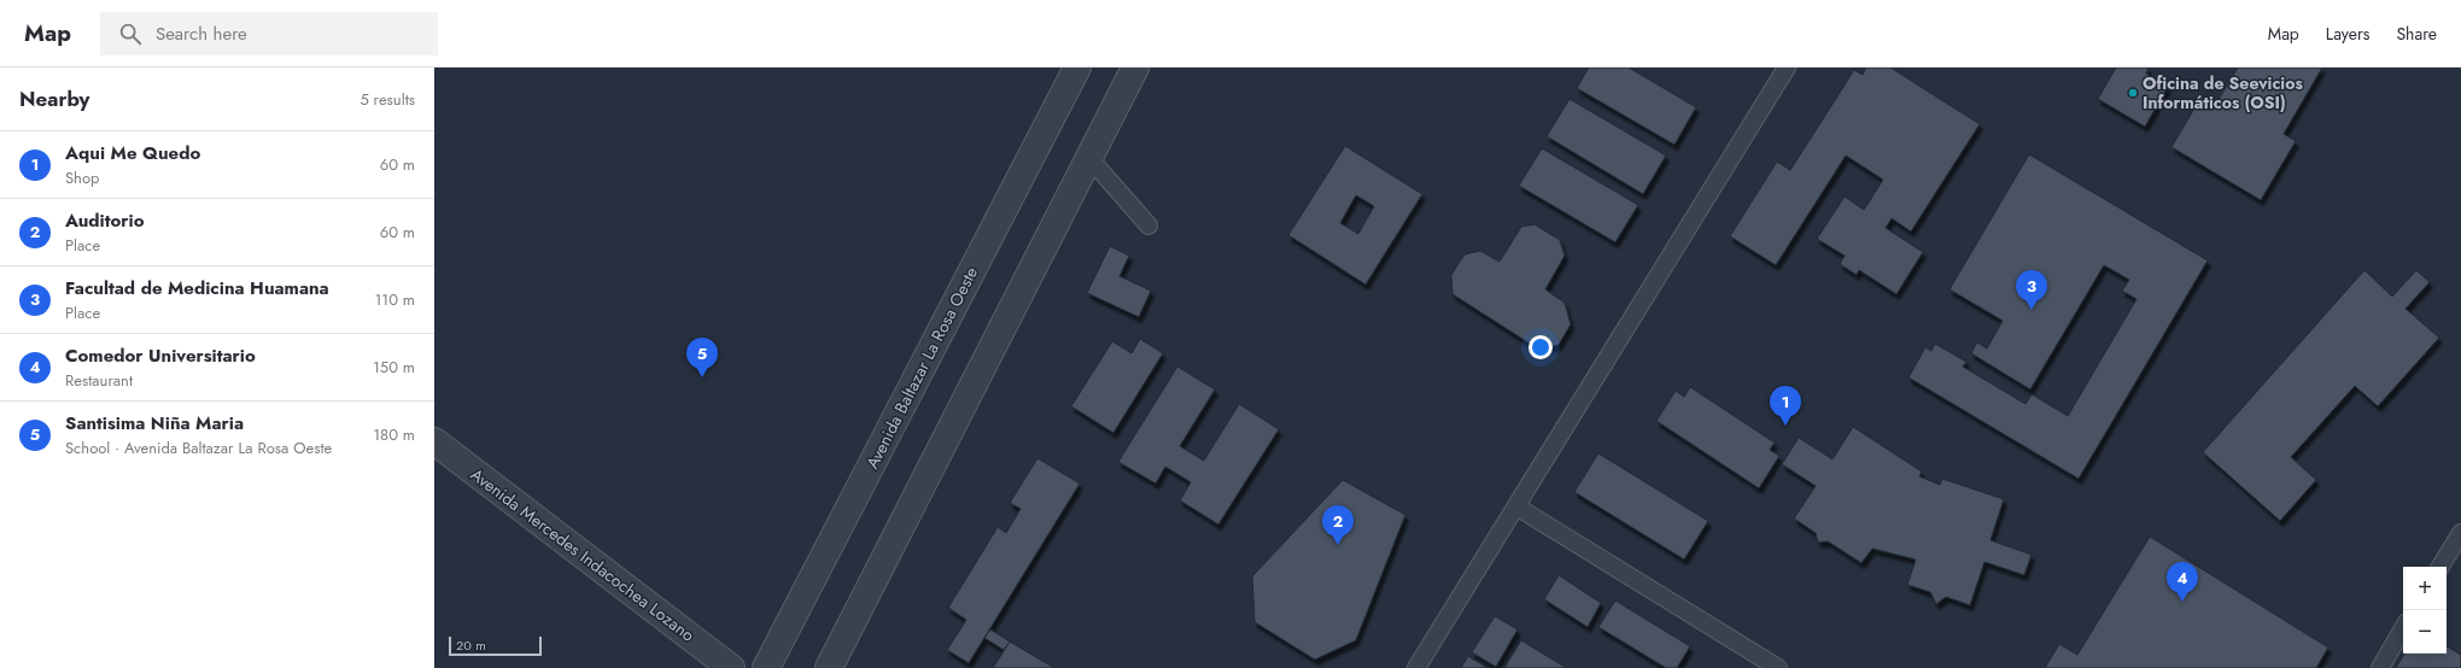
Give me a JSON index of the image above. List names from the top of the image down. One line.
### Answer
{"streets":{"street":["Avenida Baltazar La Rosa Oeste","Avenida Mercedes Indacochea Lozano"]},"places":["Oficina de Seevicios Informáticos (OSI)"],"scale_bar":"20 m","page":{"header":"Map","search":"Search here","nav":["Map","Layers","Share"],"heading":["Nearby","5 results"],"list":[{"mark":"1","name":"Aqui Me Quedo","note":"Shop","value":"60 m"},{"mark":"2","name":"Auditorio","note":"Place","value":"60 m"},{"mark":"3","name":"Facultad de Medicina Huamana","note":"Place","value":"110 m"},{"mark":"4","name":"Comedor Universitario","note":"Restaurant","value":"150 m"},{"mark":"5","name":"Santisima Niña Maria","note":"School · Avenida Baltazar La Rosa Oeste","value":"180 m"}],"pins":["3","5","1","2","4"],"map_buttons":["+","−"],"scale":"20 m"}}
